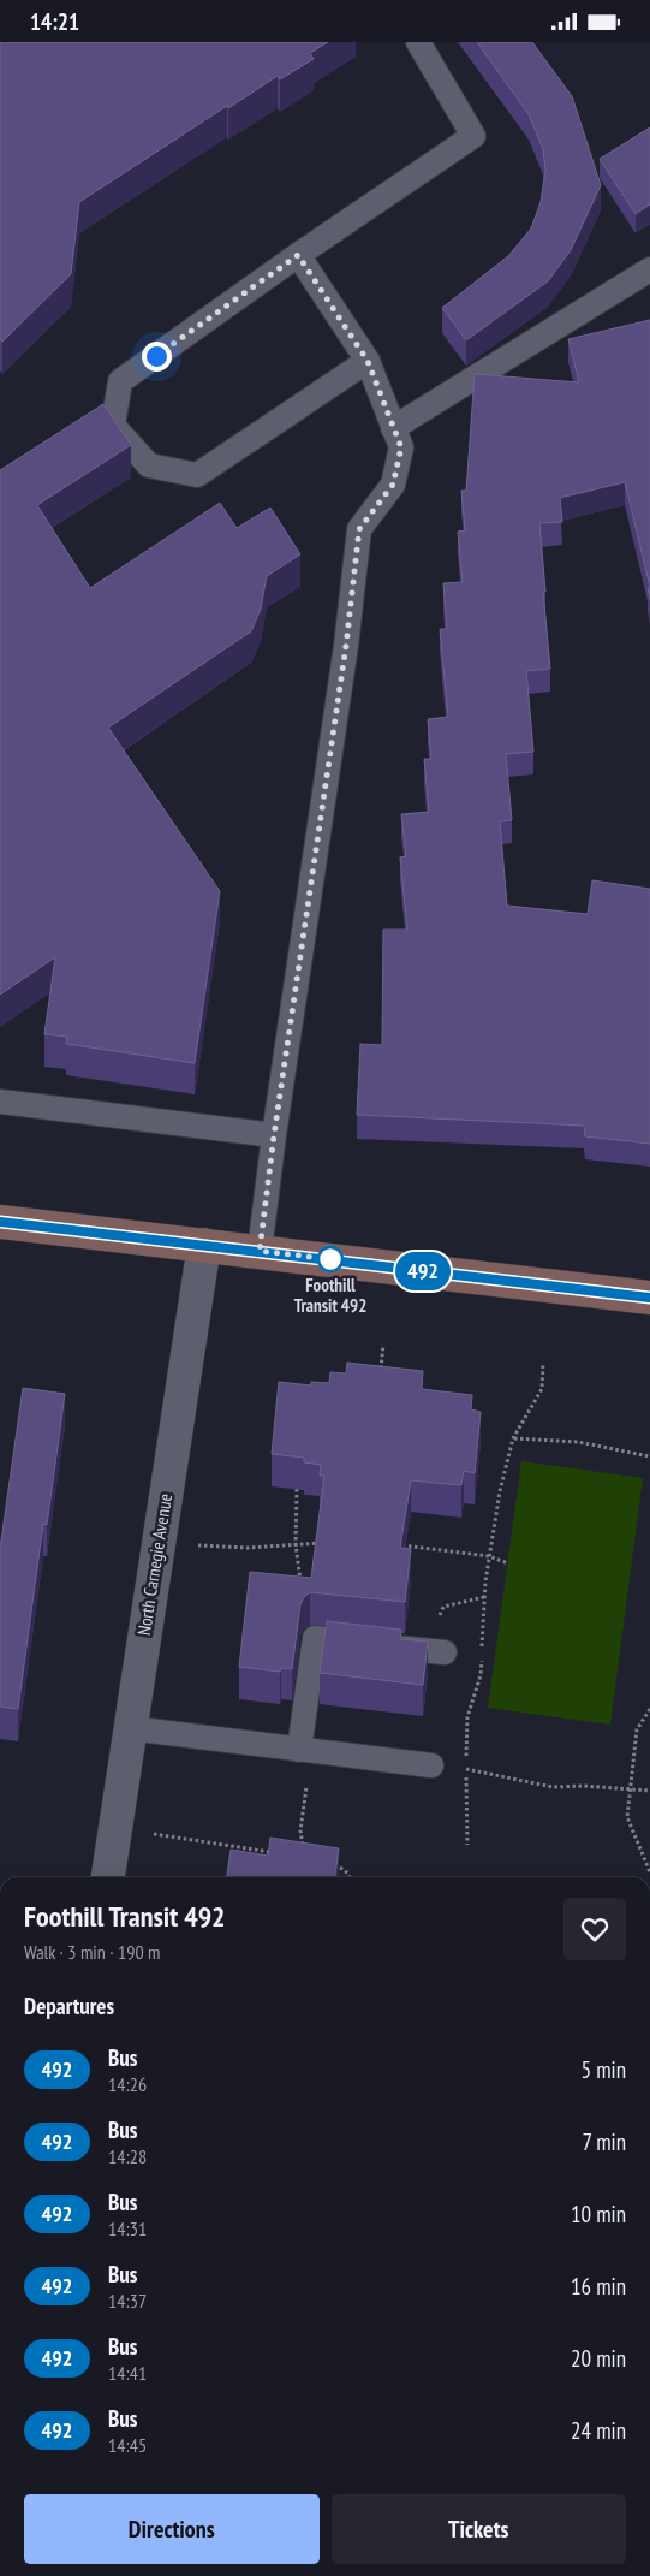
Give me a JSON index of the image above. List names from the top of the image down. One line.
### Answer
{"streets":{"street":["North Carnegie Avenue"]},"places":["Foothill Transit 492"],"lines":["bus line 492"],"page":{"status":"14:21","on_map":"492","heading":[["Foothill Transit 492","Walk · 3 min · 190 m"],"Departures"],"list":[{"mark":"492","name":"Bus","note":"14:26","value":"5 min"},{"mark":"492","name":"Bus","note":"14:28","value":"7 min"},{"mark":"492","name":"Bus","note":"14:31","value":"10 min"},{"mark":"492","name":"Bus","note":"14:37","value":"16 min"},{"mark":"492","name":"Bus","note":"14:41","value":"20 min"},{"mark":"492","name":"Bus","note":"14:45","value":"24 min"}],"buttons":["Directions","Tickets"]}}
